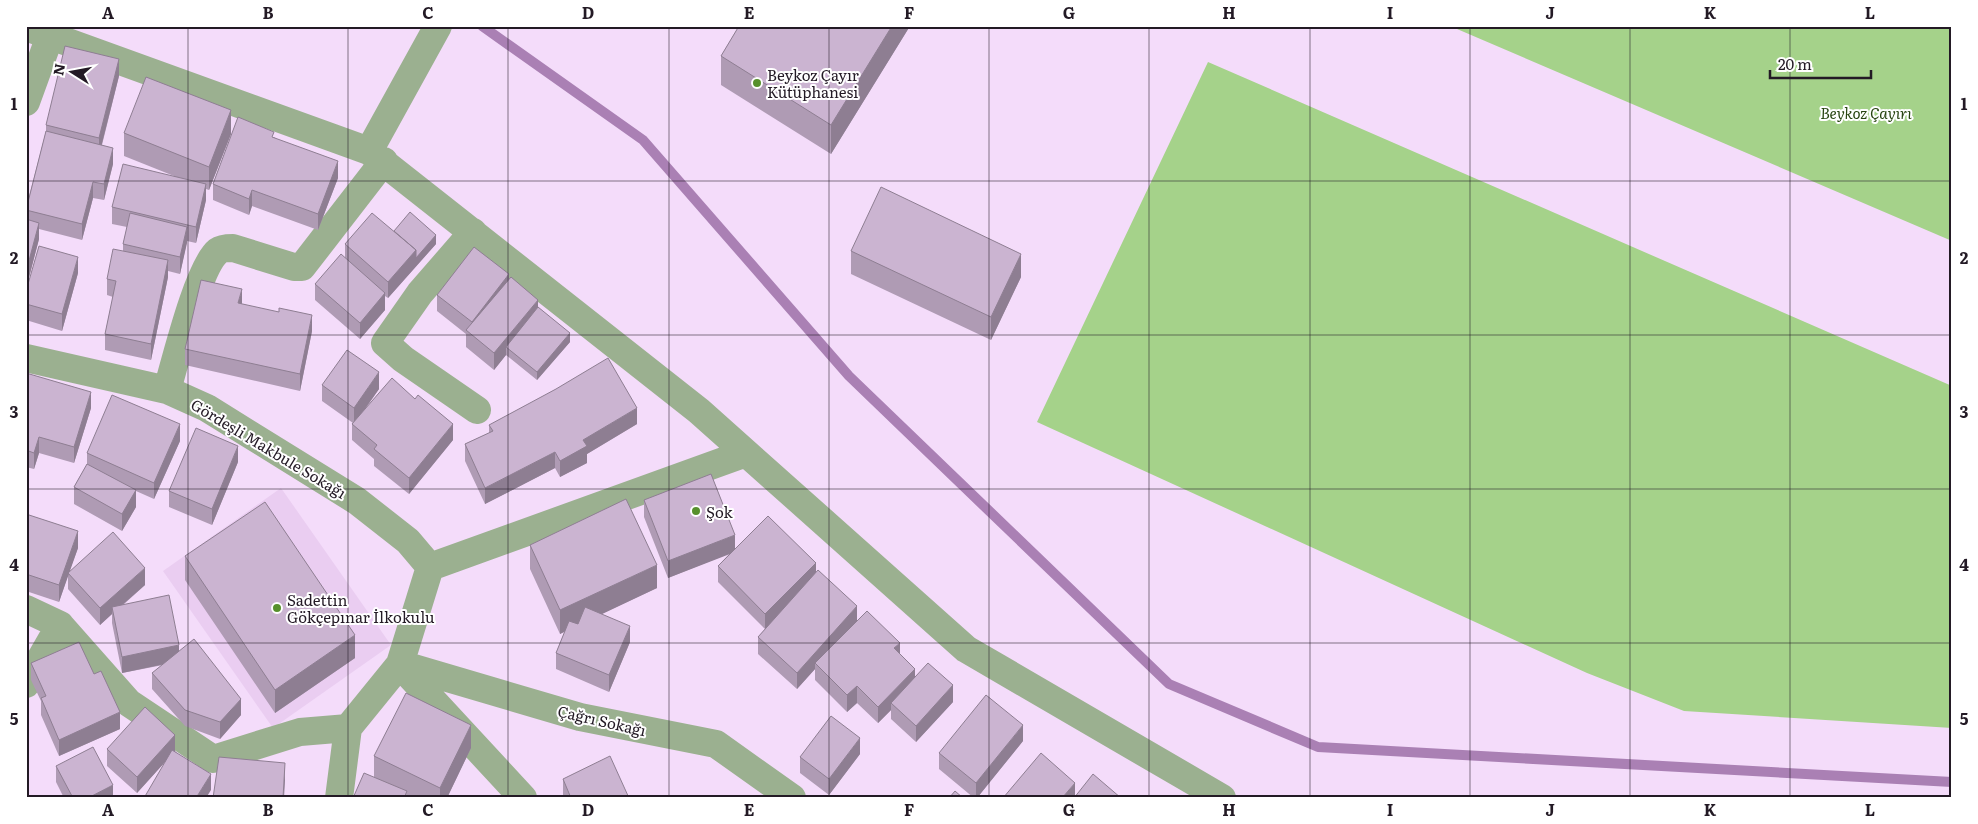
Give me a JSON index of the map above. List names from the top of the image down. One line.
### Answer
{"streets":{"street":["Gördeşli Makbule Sokağı","Çağrı Sokağı"]},"parks":["Beykoz Çayırı"],"places":["Beykoz Çayır Kütüphanesi","Şok","Sadettin Gökçepınar İlkokulu"],"scale_bar":"20 m","north":"left","grid":{"columns":["A","B","C","D","E","F","G","H","I","J","K","L"],"rows":["1","2","3","4","5"]}}
